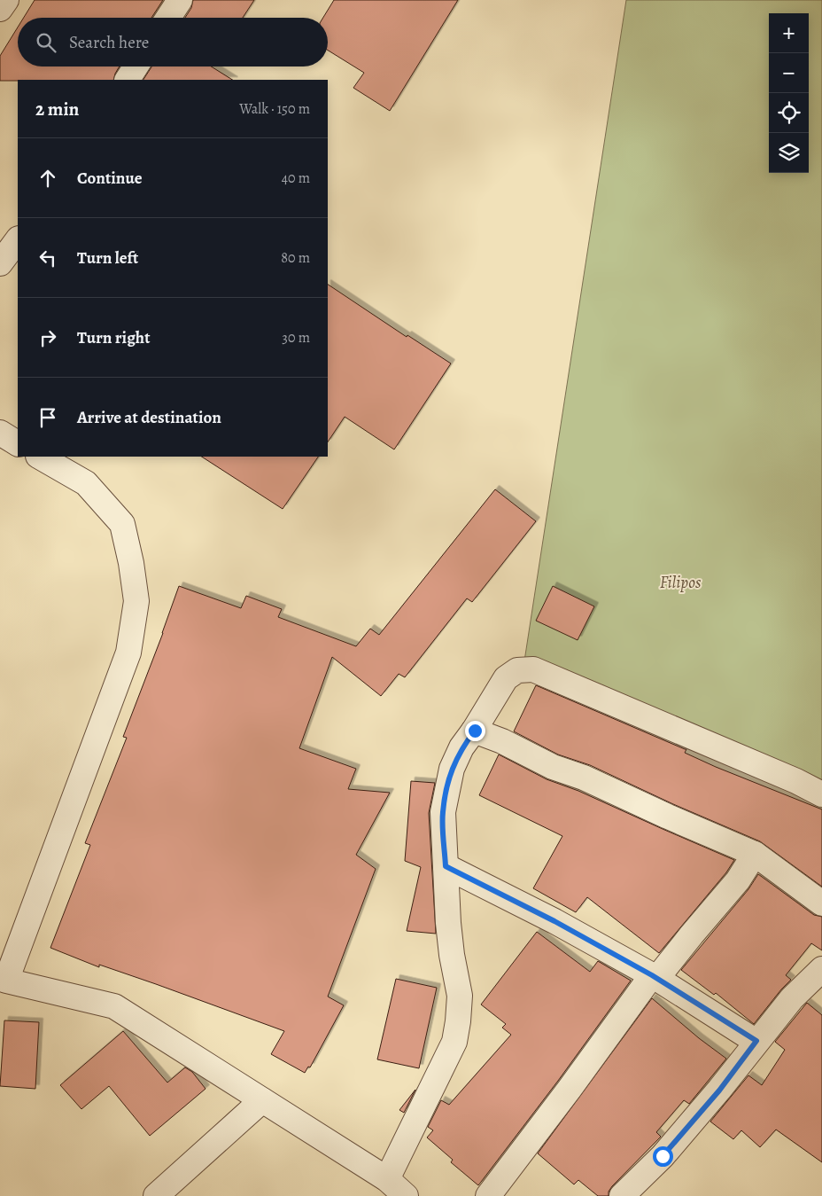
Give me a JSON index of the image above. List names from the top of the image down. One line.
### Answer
{"parks":["Filipos"],"page":{"map_buttons":["+","−"],"search":"Search here","heading":["2 min","Walk · 150 m"],"list":[["Continue","40 m"],["Turn left","80 m"],["Turn right","30 m"],"Arrive at destination"]}}
